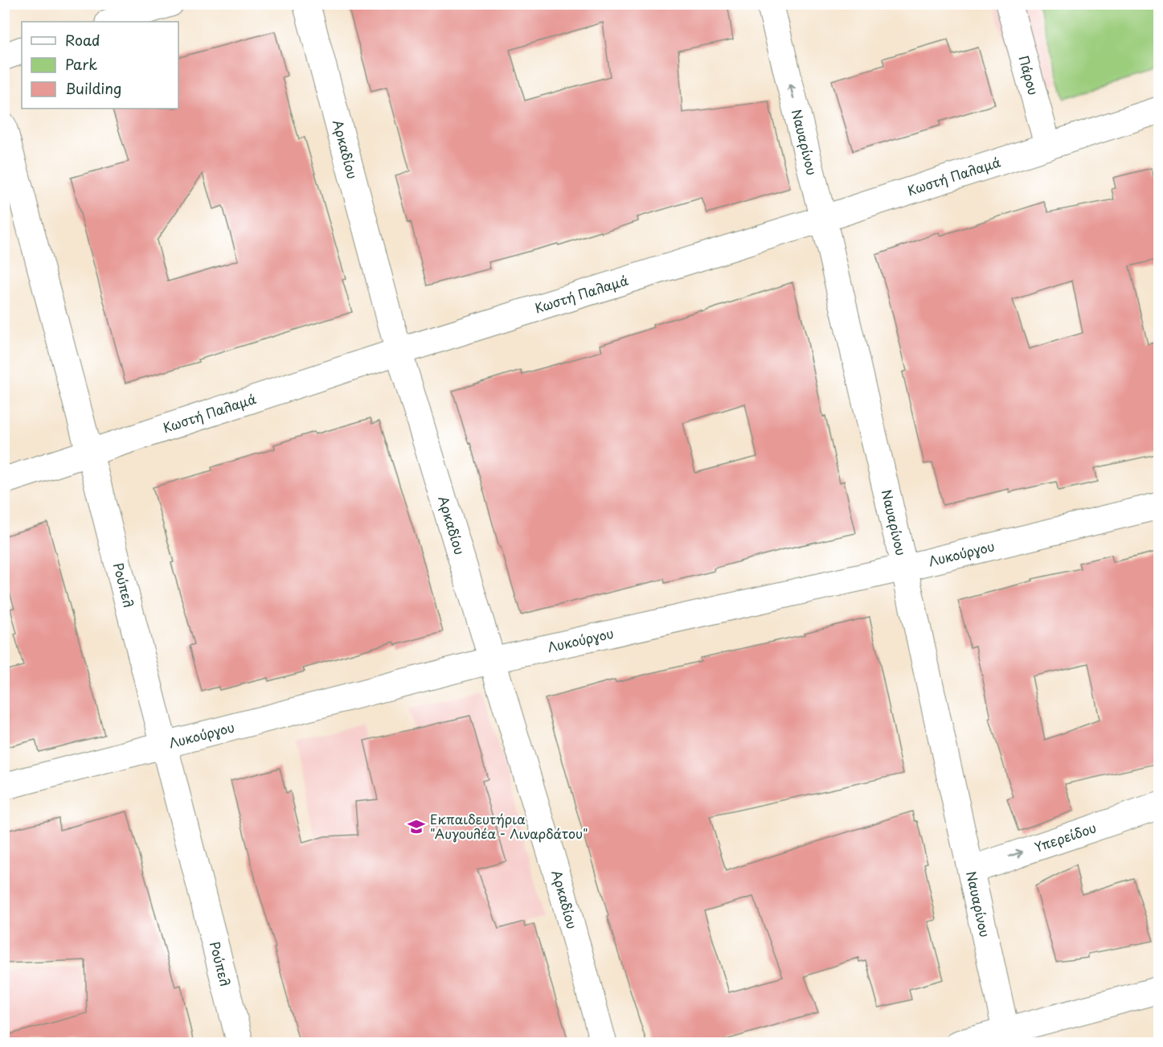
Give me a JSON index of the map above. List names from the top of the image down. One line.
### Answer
{"streets":{"street":["Πάρου","Ναυαρίνου","Αρκαδίου","Κωστή Παλαμά","Λυκούργου","Ρούπελ","Υπερείδου"]},"crossings":[["Πάρου","Κωστή Παλαμά"],["Ναυαρίνου","Κωστή Παλαμά"],["Ναυαρίνου","Λυκούργου"],["Ναυαρίνου","Υπερείδου"],["Αρκαδίου","Κωστή Παλαμά"],["Αρκαδίου","Λυκούργου"],["Κωστή Παλαμά","Ρούπελ"],["Λυκούργου","Ρούπελ"]],"places":{"school or university":["Εκπαιδευτήρια \"Αυγουλέα - Λιναρδάτου\""]},"legend":["Road","Park","Building"]}
